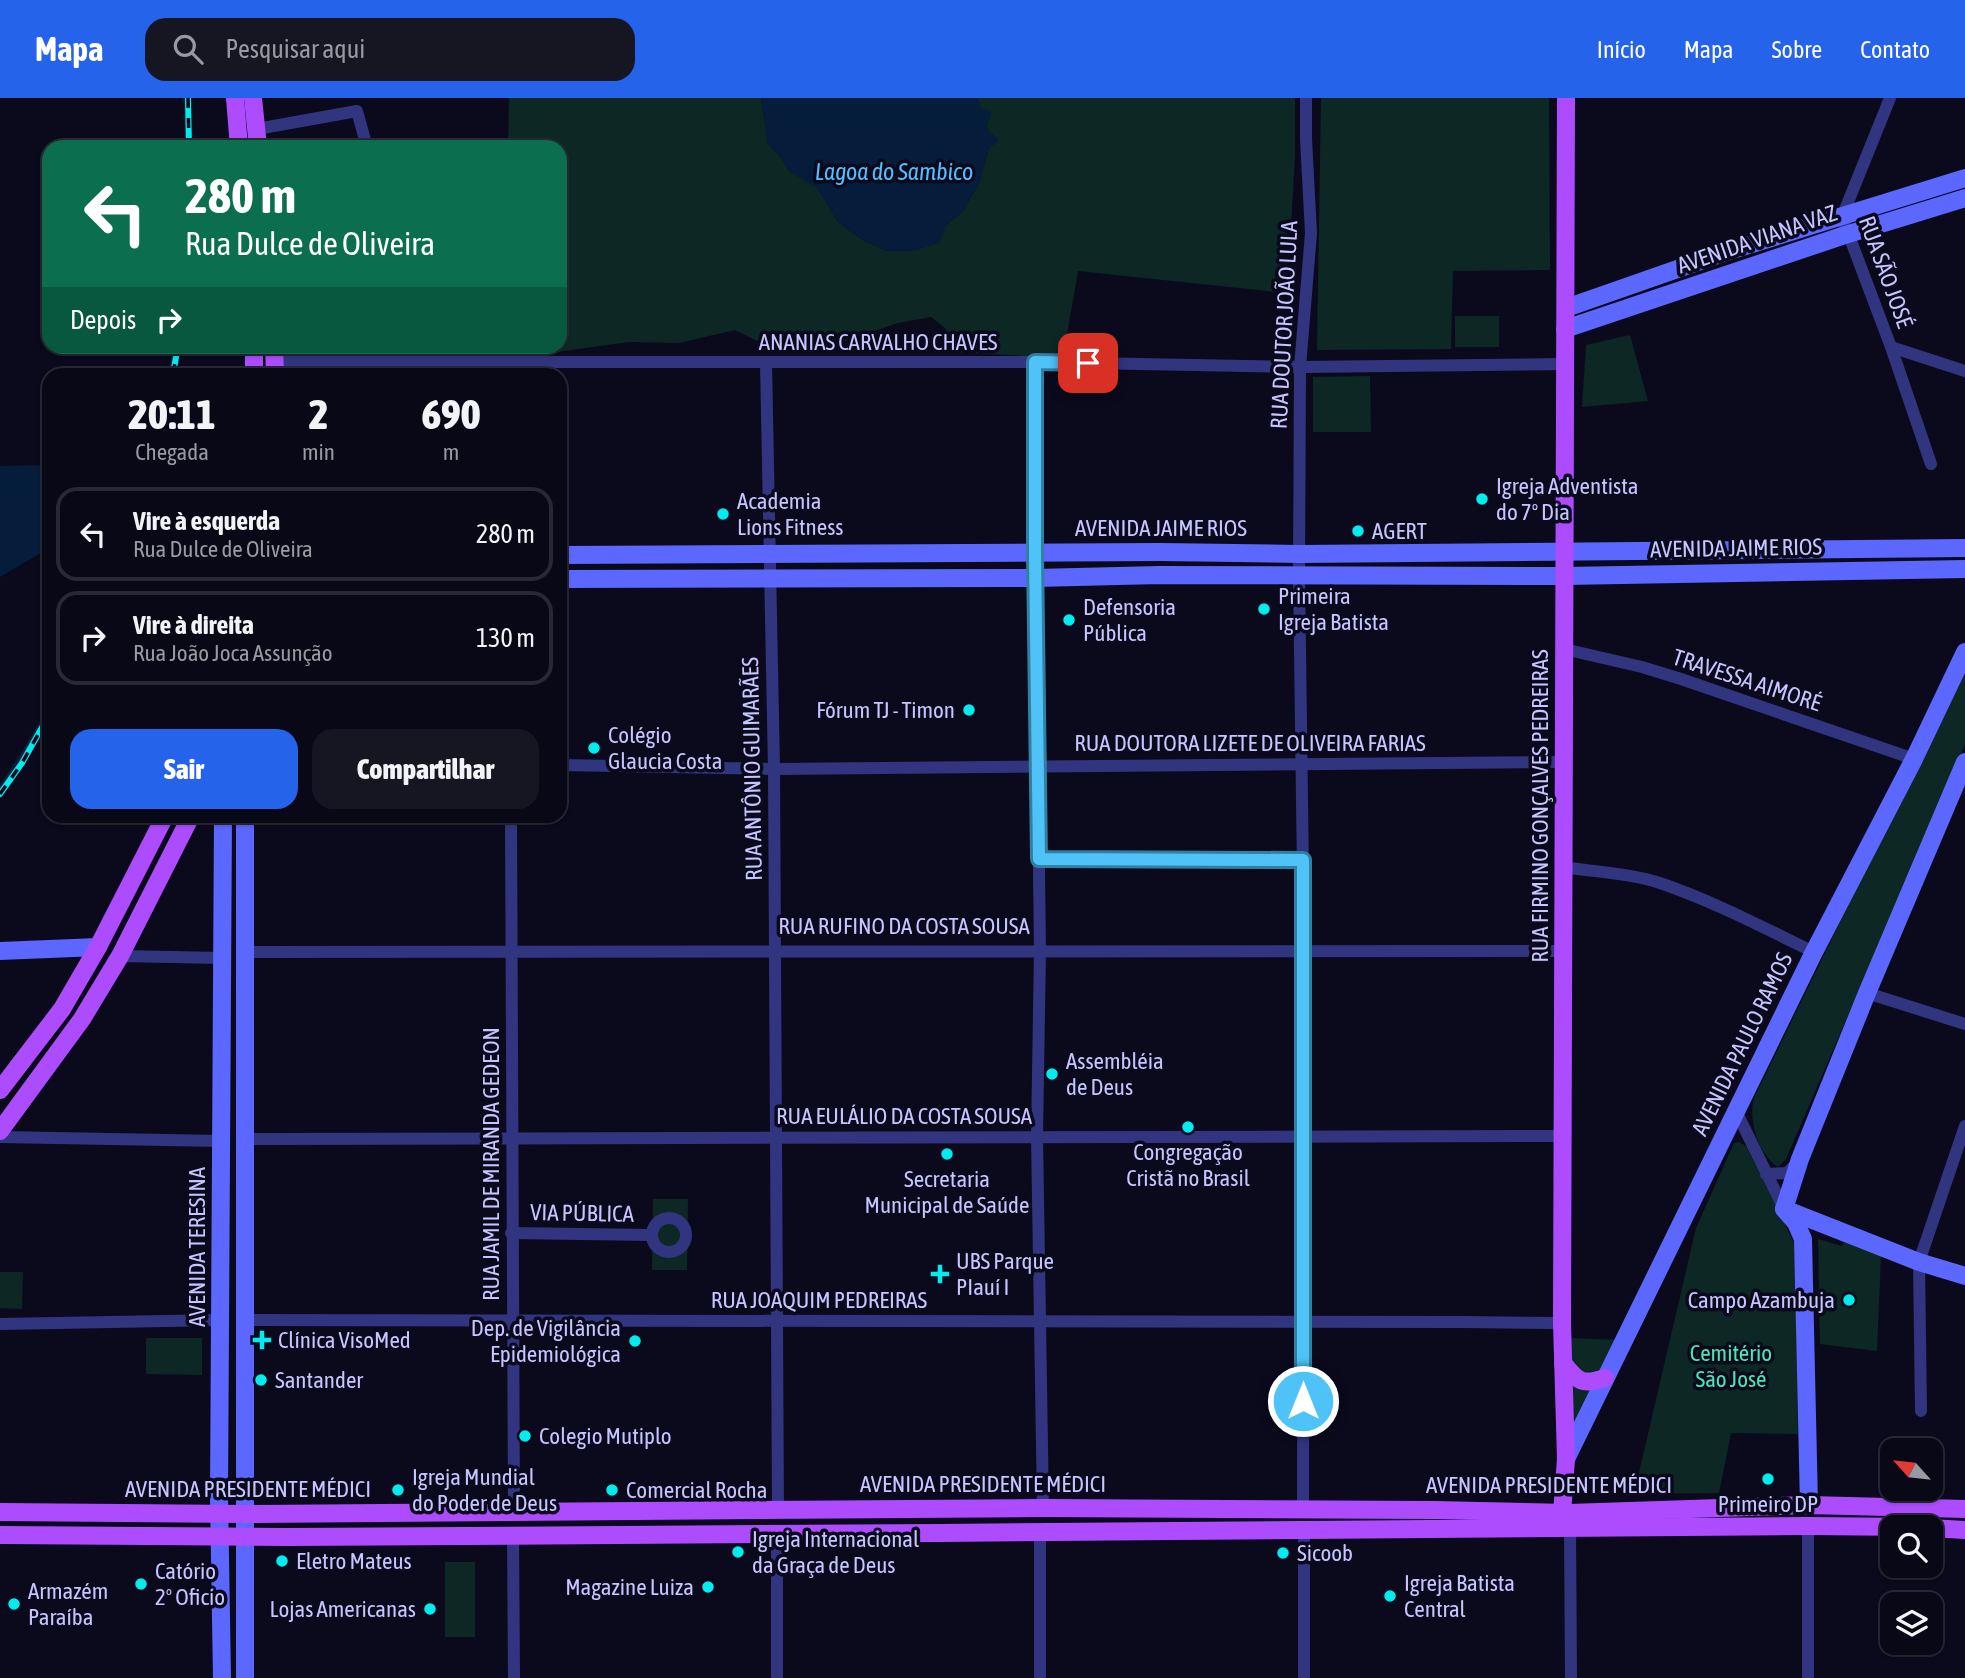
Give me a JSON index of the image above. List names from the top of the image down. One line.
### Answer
{"streets":{"main road":["RUA FIRMINO GONÇALVES PEDREIRAS","AVENIDA PRESIDENTE MÉDICI"],"street":["AVENIDA VIANA VAZ","RUA SÃO JOSÉ","RUA DOUTOR JOÃO LULA","ANANIAS CARVALHO CHAVES","AVENIDA JAIME RIOS","TRAVESSA AIMORÉ","RUA DOUTORA LIZETE DE OLIVEIRA FARIAS","RUA ANTÔNIO GUIMARÃES","RUA RUFINO DA COSTA SOUSA","AVENIDA PAULO RAMOS","RUA EULÁLIO DA COSTA SOUSA","RUA JAMIL DE MIRANDA GEDEON","VIA PÚBLICA","AVENIDA TERESINA","RUA JOAQUIM PEDREIRAS"]},"crossings":[["AVENIDA VIANA VAZ","RUA SÃO JOSÉ"],["AVENIDA VIANA VAZ","RUA FIRMINO GONÇALVES PEDREIRAS"],["RUA DOUTOR JOÃO LULA","ANANIAS CARVALHO CHAVES"],["RUA DOUTOR JOÃO LULA","AVENIDA JAIME RIOS"],["ANANIAS CARVALHO CHAVES","RUA ANTÔNIO GUIMARÃES"],["ANANIAS CARVALHO CHAVES","RUA FIRMINO GONÇALVES PEDREIRAS"],["AVENIDA JAIME RIOS","RUA ANTÔNIO GUIMARÃES"],["AVENIDA JAIME RIOS","RUA FIRMINO GONÇALVES PEDREIRAS"],["TRAVESSA AIMORÉ","RUA FIRMINO GONÇALVES PEDREIRAS"],["TRAVESSA AIMORÉ","AVENIDA PAULO RAMOS"],["RUA DOUTORA LIZETE DE OLIVEIRA FARIAS","RUA ANTÔNIO GUIMARÃES"],["RUA DOUTORA LIZETE DE OLIVEIRA FARIAS","RUA FIRMINO GONÇALVES PEDREIRAS"],["RUA ANTÔNIO GUIMARÃES","RUA RUFINO DA COSTA SOUSA"],["RUA ANTÔNIO GUIMARÃES","RUA EULÁLIO DA COSTA SOUSA"],["RUA ANTÔNIO GUIMARÃES","RUA JOAQUIM PEDREIRAS"],["RUA ANTÔNIO GUIMARÃES","AVENIDA PRESIDENTE MÉDICI"],["RUA FIRMINO GONÇALVES PEDREIRAS","RUA RUFINO DA COSTA SOUSA"],["RUA FIRMINO GONÇALVES PEDREIRAS","AVENIDA PAULO RAMOS"],["RUA FIRMINO GONÇALVES PEDREIRAS","RUA EULÁLIO DA COSTA SOUSA"],["RUA FIRMINO GONÇALVES PEDREIRAS","RUA JOAQUIM PEDREIRAS"],["RUA FIRMINO GONÇALVES PEDREIRAS","AVENIDA PRESIDENTE MÉDICI"],["RUA RUFINO DA COSTA SOUSA","RUA JAMIL DE MIRANDA GEDEON"],["RUA RUFINO DA COSTA SOUSA","AVENIDA TERESINA"],["RUA EULÁLIO DA COSTA SOUSA","RUA JAMIL DE MIRANDA GEDEON"],["RUA EULÁLIO DA COSTA SOUSA","AVENIDA TERESINA"],["RUA JAMIL DE MIRANDA GEDEON","VIA PÚBLICA"],["RUA JAMIL DE MIRANDA GEDEON","RUA JOAQUIM PEDREIRAS"],["RUA JAMIL DE MIRANDA GEDEON","AVENIDA PRESIDENTE MÉDICI"],["AVENIDA TERESINA","RUA JOAQUIM PEDREIRAS"],["AVENIDA TERESINA","AVENIDA PRESIDENTE MÉDICI"]],"water":["Lagoa do Sambico"],"parks":["Cemitério São José"],"places":{"other":["Igreja Adventista do 7º Dia","Academia Lions Fitness","AGERT","Primeira Igreja Batista","Defensoria Pública","Fórum TJ - Timon","Colégio Glaucia Costa","Assembléia de Deus","Congregação Cristã no Brasil","Secretaria Municipal de Saúde","Campo Azambuja","Dep. de Vigilância Epidemiológica","Santander","Colegio Mutiplo","Primeiro DP","Igreja Mundial do Poder de Deus","Comercial Rocha","Igreja Internacional da Graça de Deus","Sicoob","Eletro Mateus","Catório 2° Oficio","Magazine Luiza","Igreja Batista Central","Armazém Paraíba","Lojas Americanas"],"health":["UBS Parque PIauí I","Clínica VisoMed"]},"north":"top left","page":{"header":"Mapa","search":"Pesquisar aqui","nav":["Início","Mapa","Sobre","Contato"],"turn":["280 m","Rua Dulce de Oliveira"],"then":"Depois","eta":["20:11","Chegada","2","min","690","m"],"list":[{"name":"Vire à esquerda","note":"Rua Dulce de Oliveira","value":"280 m"},{"name":"Vire à direita","note":"Rua João Joca Assunção","value":"130 m"}],"buttons":["Sair","Compartilhar"]}}
